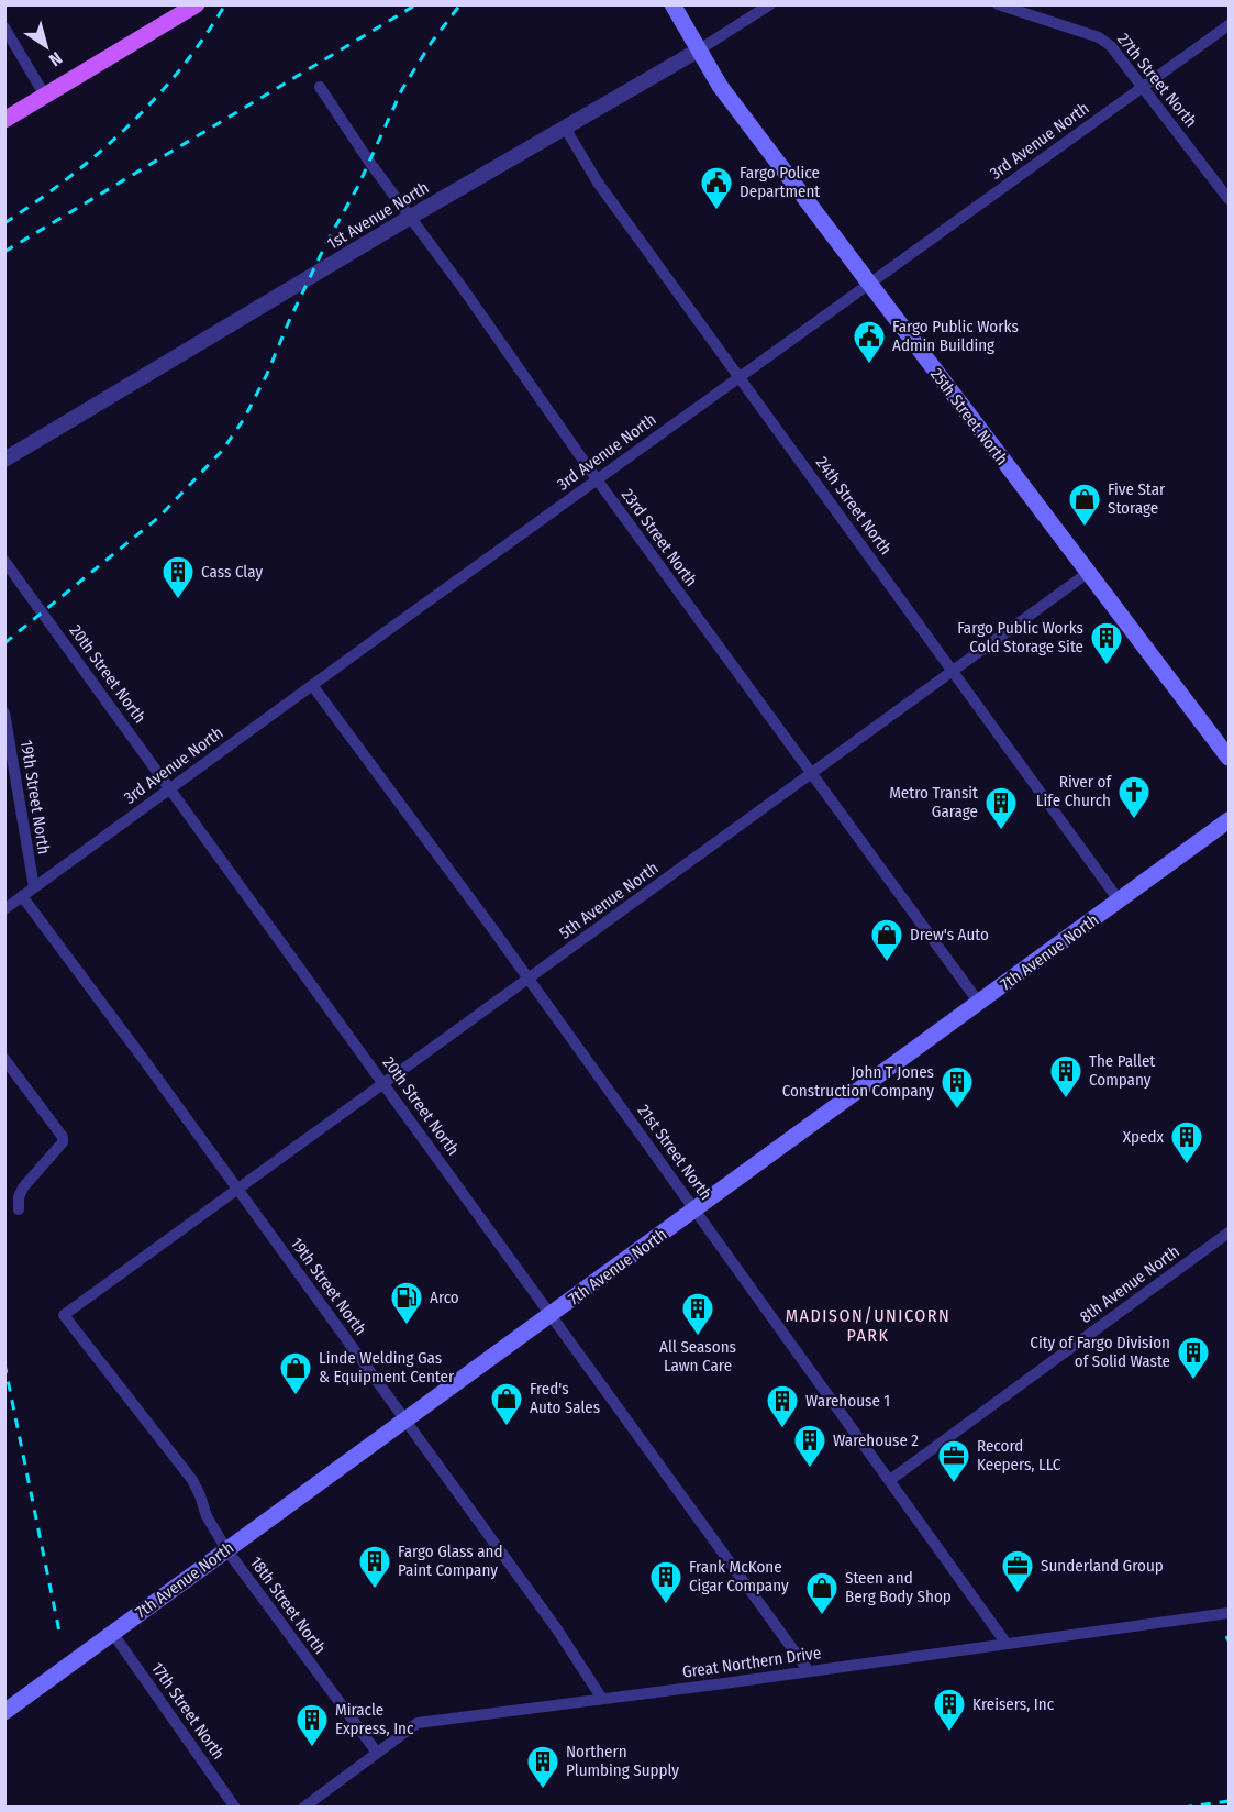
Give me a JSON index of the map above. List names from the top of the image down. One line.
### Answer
{"streets":{"main road":["25th Street North","7th Avenue North"],"street":["27th Street North","3rd Avenue North","1st Avenue North","24th Street North","23rd Street North","20th Street North","19th Street North","5th Avenue North","21st Street North","8th Avenue North","18th Street North","Great Northern Drive","17th Street North"]},"crossings":[["27th Street North","3rd Avenue North"],["3rd Avenue North","25th Street North"],["3rd Avenue North","24th Street North"],["3rd Avenue North","23rd Street North"],["3rd Avenue North","20th Street North"],["3rd Avenue North","19th Street North"],["3rd Avenue North","21st Street North"],["1st Avenue North","25th Street North"],["1st Avenue North","24th Street North"],["1st Avenue North","23rd Street North"],["25th Street North","5th Avenue North"],["24th Street North","5th Avenue North"],["24th Street North","7th Avenue North"],["23rd Street North","5th Avenue North"],["23rd Street North","7th Avenue North"],["20th Street North","5th Avenue North"],["20th Street North","7th Avenue North"],["20th Street North","Great Northern Drive"],["19th Street North","5th Avenue North"],["19th Street North","7th Avenue North"],["19th Street North","Great Northern Drive"],["5th Avenue North","21st Street North"],["5th Avenue North","18th Street North"],["7th Avenue North","21st Street North"],["7th Avenue North","18th Street North"],["7th Avenue North","17th Street North"],["21st Street North","8th Avenue North"],["21st Street North","Great Northern Drive"],["18th Street North","Great Northern Drive"]],"districts":["MADISON/UNICORN PARK"],"places":{"public building":["Fargo Police Department","Fargo Public Works Admin Building"],"shop":["Five Star Storage","Drew's Auto","Linde Welding Gas & Equipment Center","Fred's Auto Sales","Steen and Berg Body Shop"],"building":["Cass Clay","Fargo Public Works Cold Storage Site","Metro Transit Garage","The Pallet Company","John T Jones Construction Company","Xpedx","All Seasons Lawn Care","City of Fargo Division of Solid Waste","Warehouse 1","Warehouse 2","Fargo Glass and Paint Company","Frank McKone Cigar Company","Kreisers, Inc","Miracle Express, Inc","Northern Plumbing Supply"],"church":["River of Life Church"],"fuel station":["Arco"],"office":["Record Keepers, LLC","Sunderland Group"]},"north":"bottom right"}
